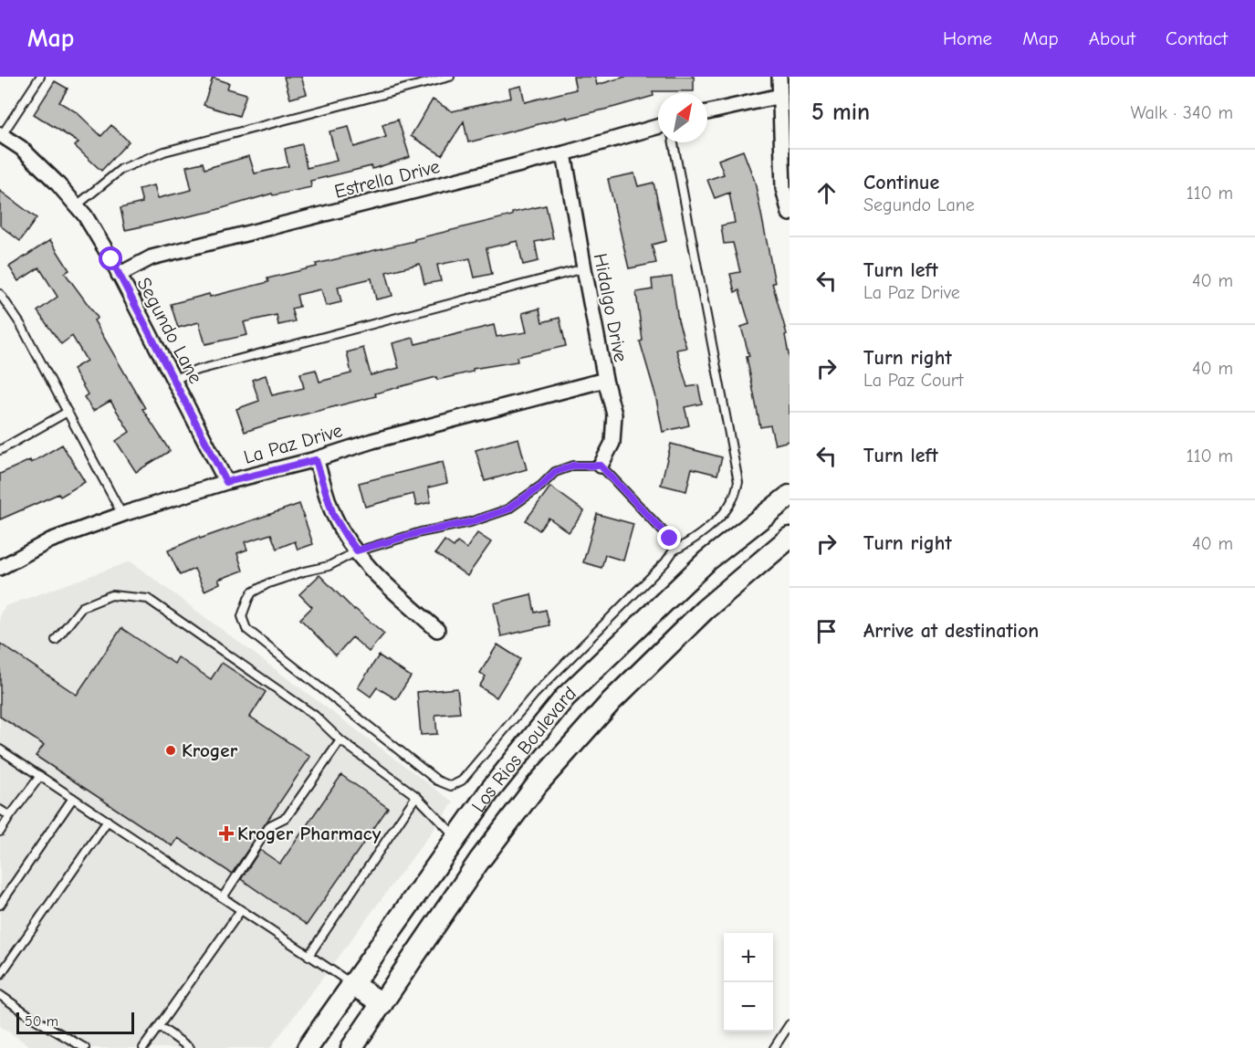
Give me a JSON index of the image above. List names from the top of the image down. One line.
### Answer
{"streets":{"main road":["Los Rios Boulevard"],"street":["Estrella Drive","Hidalgo Drive","Segundo Lane","La Paz Drive"]},"crossings":[["Estrella Drive","Hidalgo Drive"],["Estrella Drive","Segundo Lane"],["Hidalgo Drive","La Paz Drive"],["Segundo Lane","La Paz Drive"]],"places":{"other":["Kroger"],"health":["Kroger Pharmacy"]},"scale_bar":"50 m","north":"top right","page":{"header":"Map","nav":["Home","Map","About","Contact"],"heading":["5 min","Walk · 340 m"],"list":[["Continue","Segundo Lane","110 m"],["Turn left","La Paz Drive","40 m"],["Turn right","La Paz Court","40 m"],["Turn left","110 m"],["Turn right","40 m"],"Arrive at destination"],"map_buttons":["+","−"],"scale":"50 m"}}
